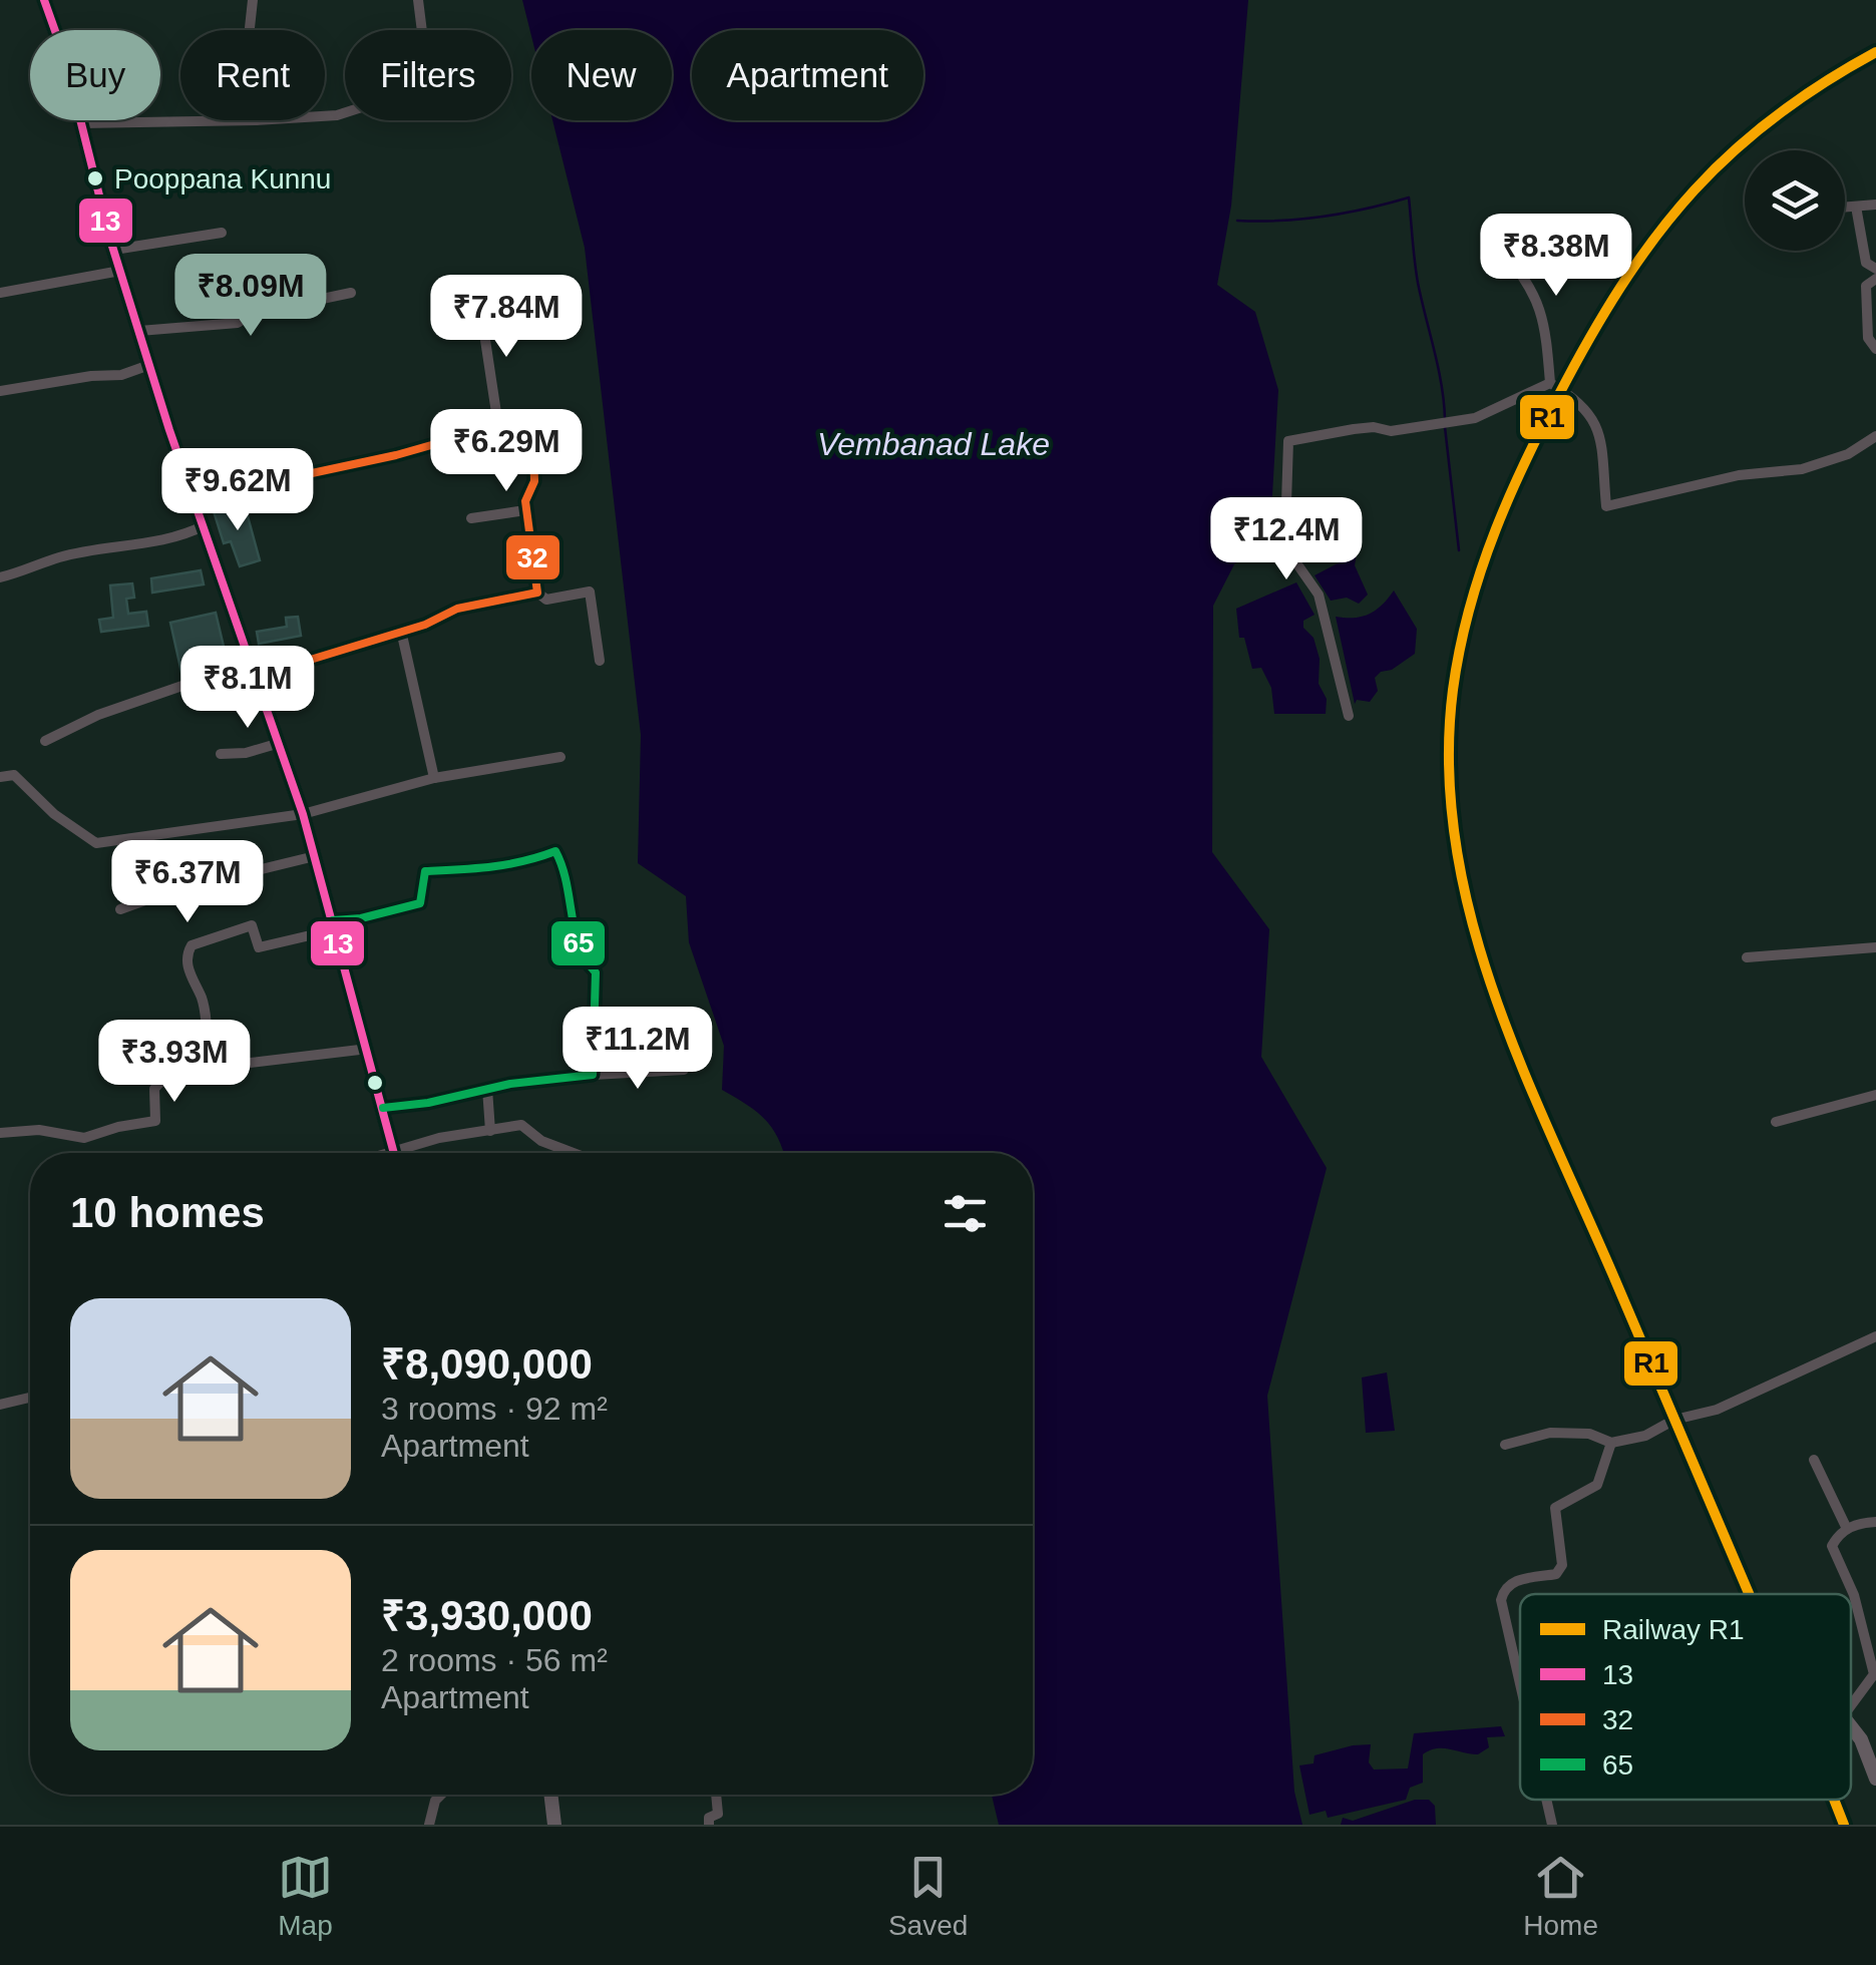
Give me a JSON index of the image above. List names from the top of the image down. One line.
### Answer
{"water":["Vembanad Lake"],"places":["Pooppana Kunnu"],"lines":["transit line 13","rail line R1","transit line 32","transit line 65"],"legend":["Railway R1","13","32","65"],"page":{"chip":["Buy","Rent","Filters","New","Apartment"],"price":["₹8.38M","₹8.09M","₹7.84M","₹6.29M","₹9.62M","₹12.4M","₹8.1M","₹6.37M","₹11.2M","₹3.93M"],"heading":"10 homes","list":[{"name":"₹8,090,000","note":"3 rooms · 92 m² · Apartment"},{"name":"₹3,930,000","note":"2 rooms · 56 m² · Apartment"}],"tabs":["Map","Saved","Home"]}}
